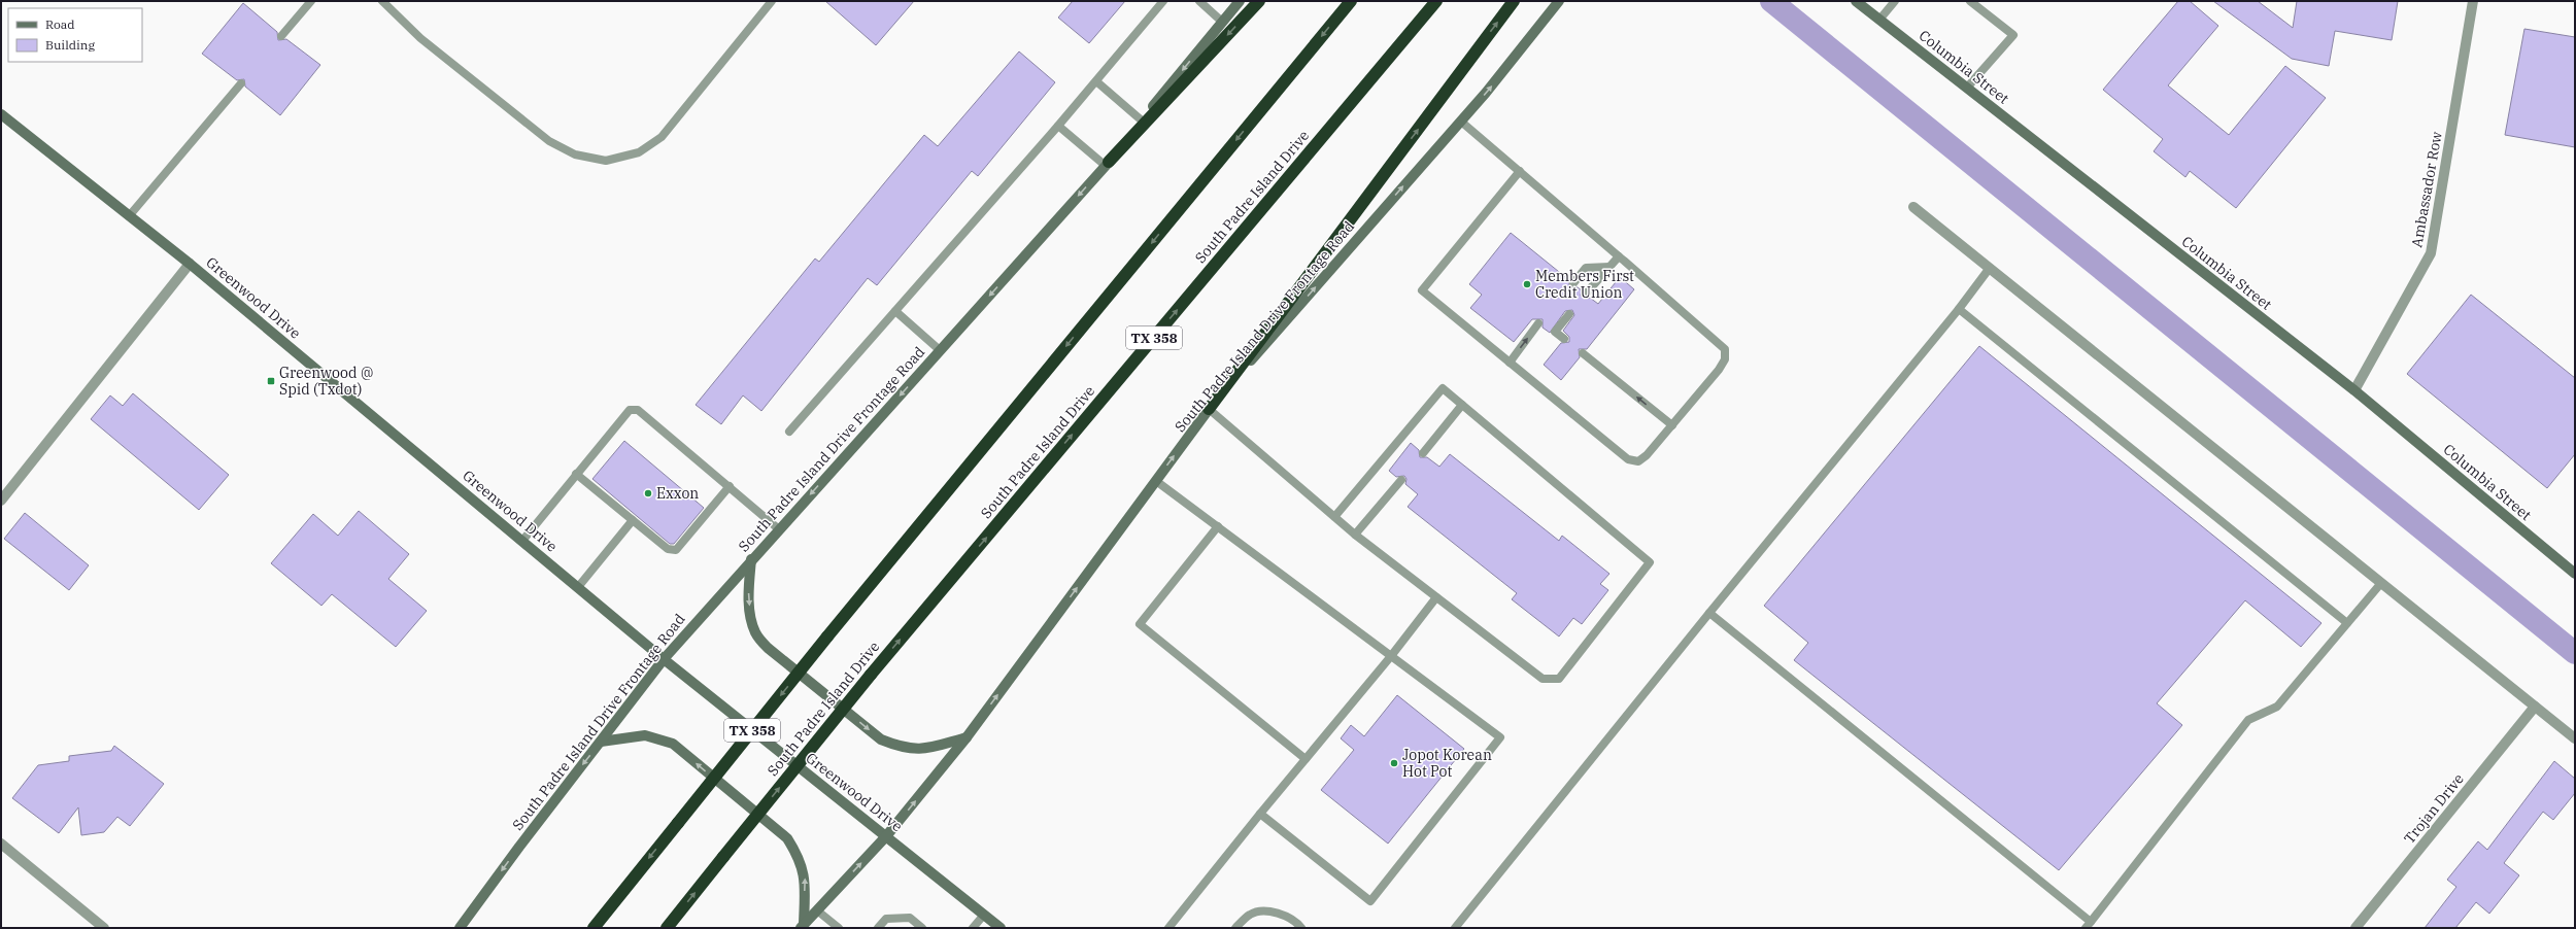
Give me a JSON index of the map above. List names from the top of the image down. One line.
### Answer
{"streets":{"highway":["South Padre Island Drive","TX 358"],"main road":["Columbia Street","Greenwood Drive","South Padre Island Drive Frontage Road"],"street":["Ambassador Row","Trojan Drive"]},"crossings":[["Columbia Street","Ambassador Row"],["Greenwood Drive","South Padre Island Drive Frontage Road"]],"places":{"other":["Members First Credit Union","Exxon","Jopot Korean Hot Pot"],"transit":["Greenwood @ Spid (Txdot)"]},"legend":["Road","Building"]}
